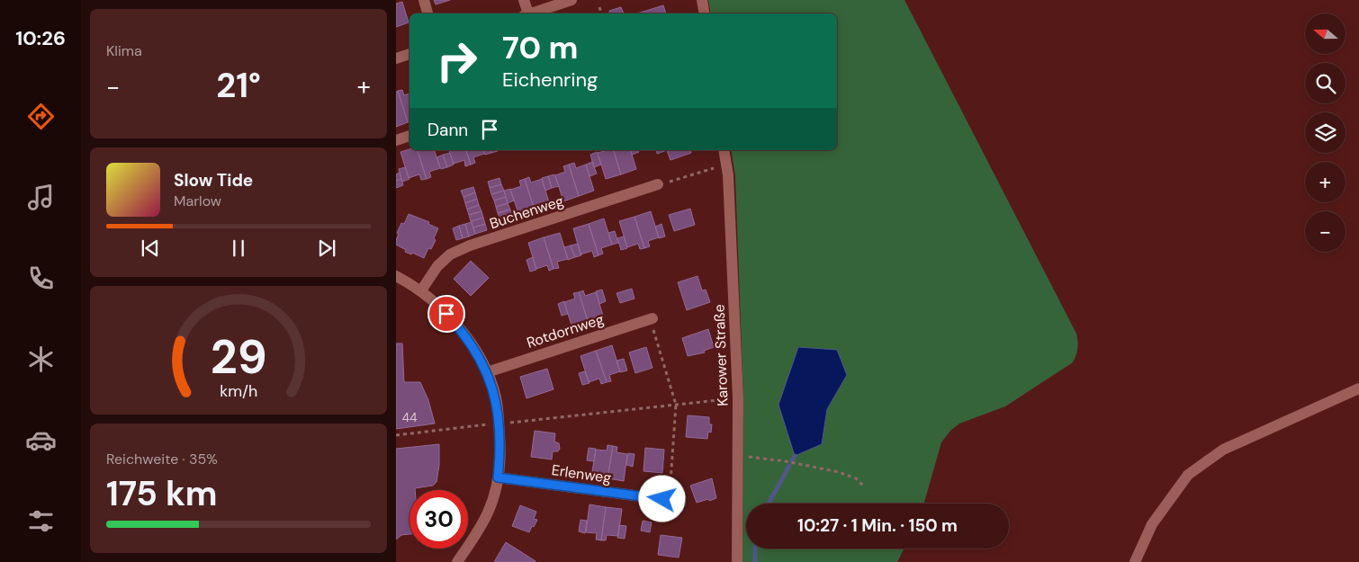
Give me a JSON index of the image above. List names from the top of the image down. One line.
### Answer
{"streets":{"street":["Buchenweg","Rotdornweg","Karower Straße","Erlenweg"]},"house_numbers":["44"],"north":"left","page":{"tabs":"10:26","tile":["Klima",["Reichweite · 35%","175 km"]],"map_buttons":["+","−"],"turn":["70 m","Eichenring"],"heat":["−","21°","+"],"then":"Dann","song":["Slow Tide","Marlow"],"limit":"30","trip":"10:27 · 1 Min. · 150 m","gauge":["29","km/h"]}}
